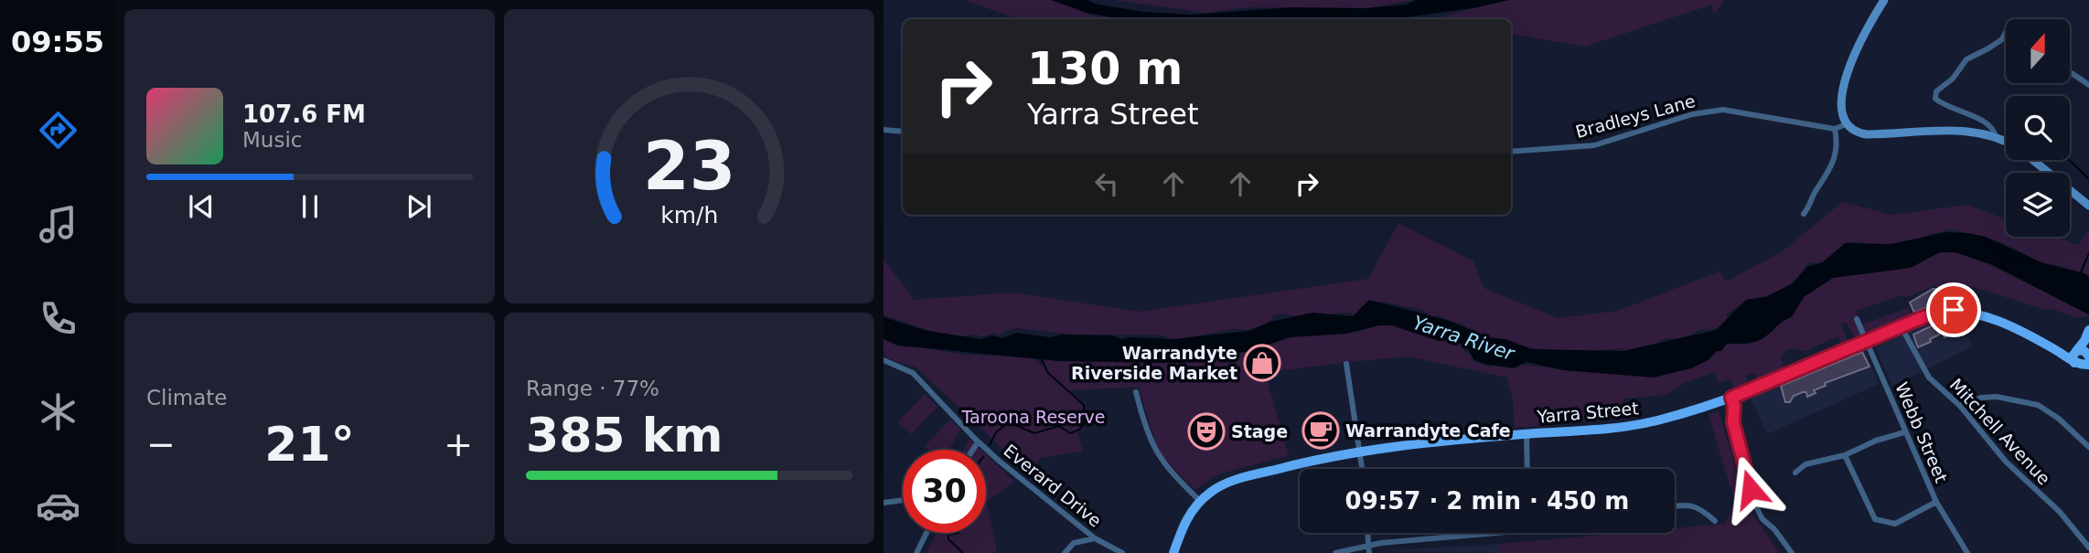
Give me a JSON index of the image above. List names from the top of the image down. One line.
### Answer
{"streets":{"main road":["Yarra Street"],"street":["Bradleys Lane","Mitchell Avenue","Webb Street","Everard Drive"]},"crossings":[["Yarra Street","Mitchell Avenue"],["Yarra Street","Webb Street"]],"water":["Yarra River"],"parks":["Taroona Reserve"],"places":{"shop":["Warrandyte Riverside Market"],"cafe":["Warrandyte Cafe"],"theatre":["Stage"]},"north":"top","page":{"tabs":"09:55","turn":["130 m","Yarra Street"],"song":["107.6 FM","Music"],"tile":["Climate",["Range · 77%","385 km"]],"heat":["−","21°","+"],"limit":"30","trip":"09:57 · 2 min · 450 m","gauge":["23","km/h"]}}
